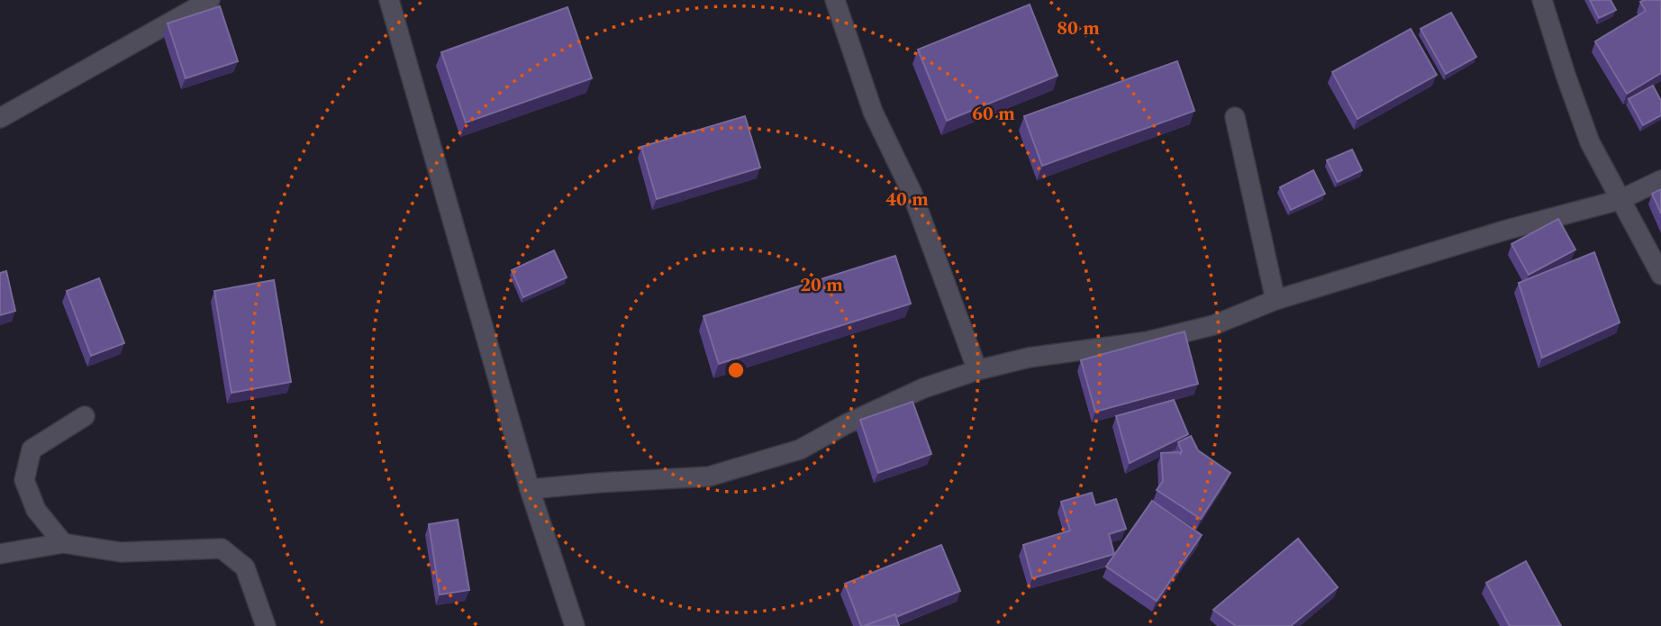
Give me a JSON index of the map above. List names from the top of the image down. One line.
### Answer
{"rings":["80 m","60 m","40 m","20 m"]}
